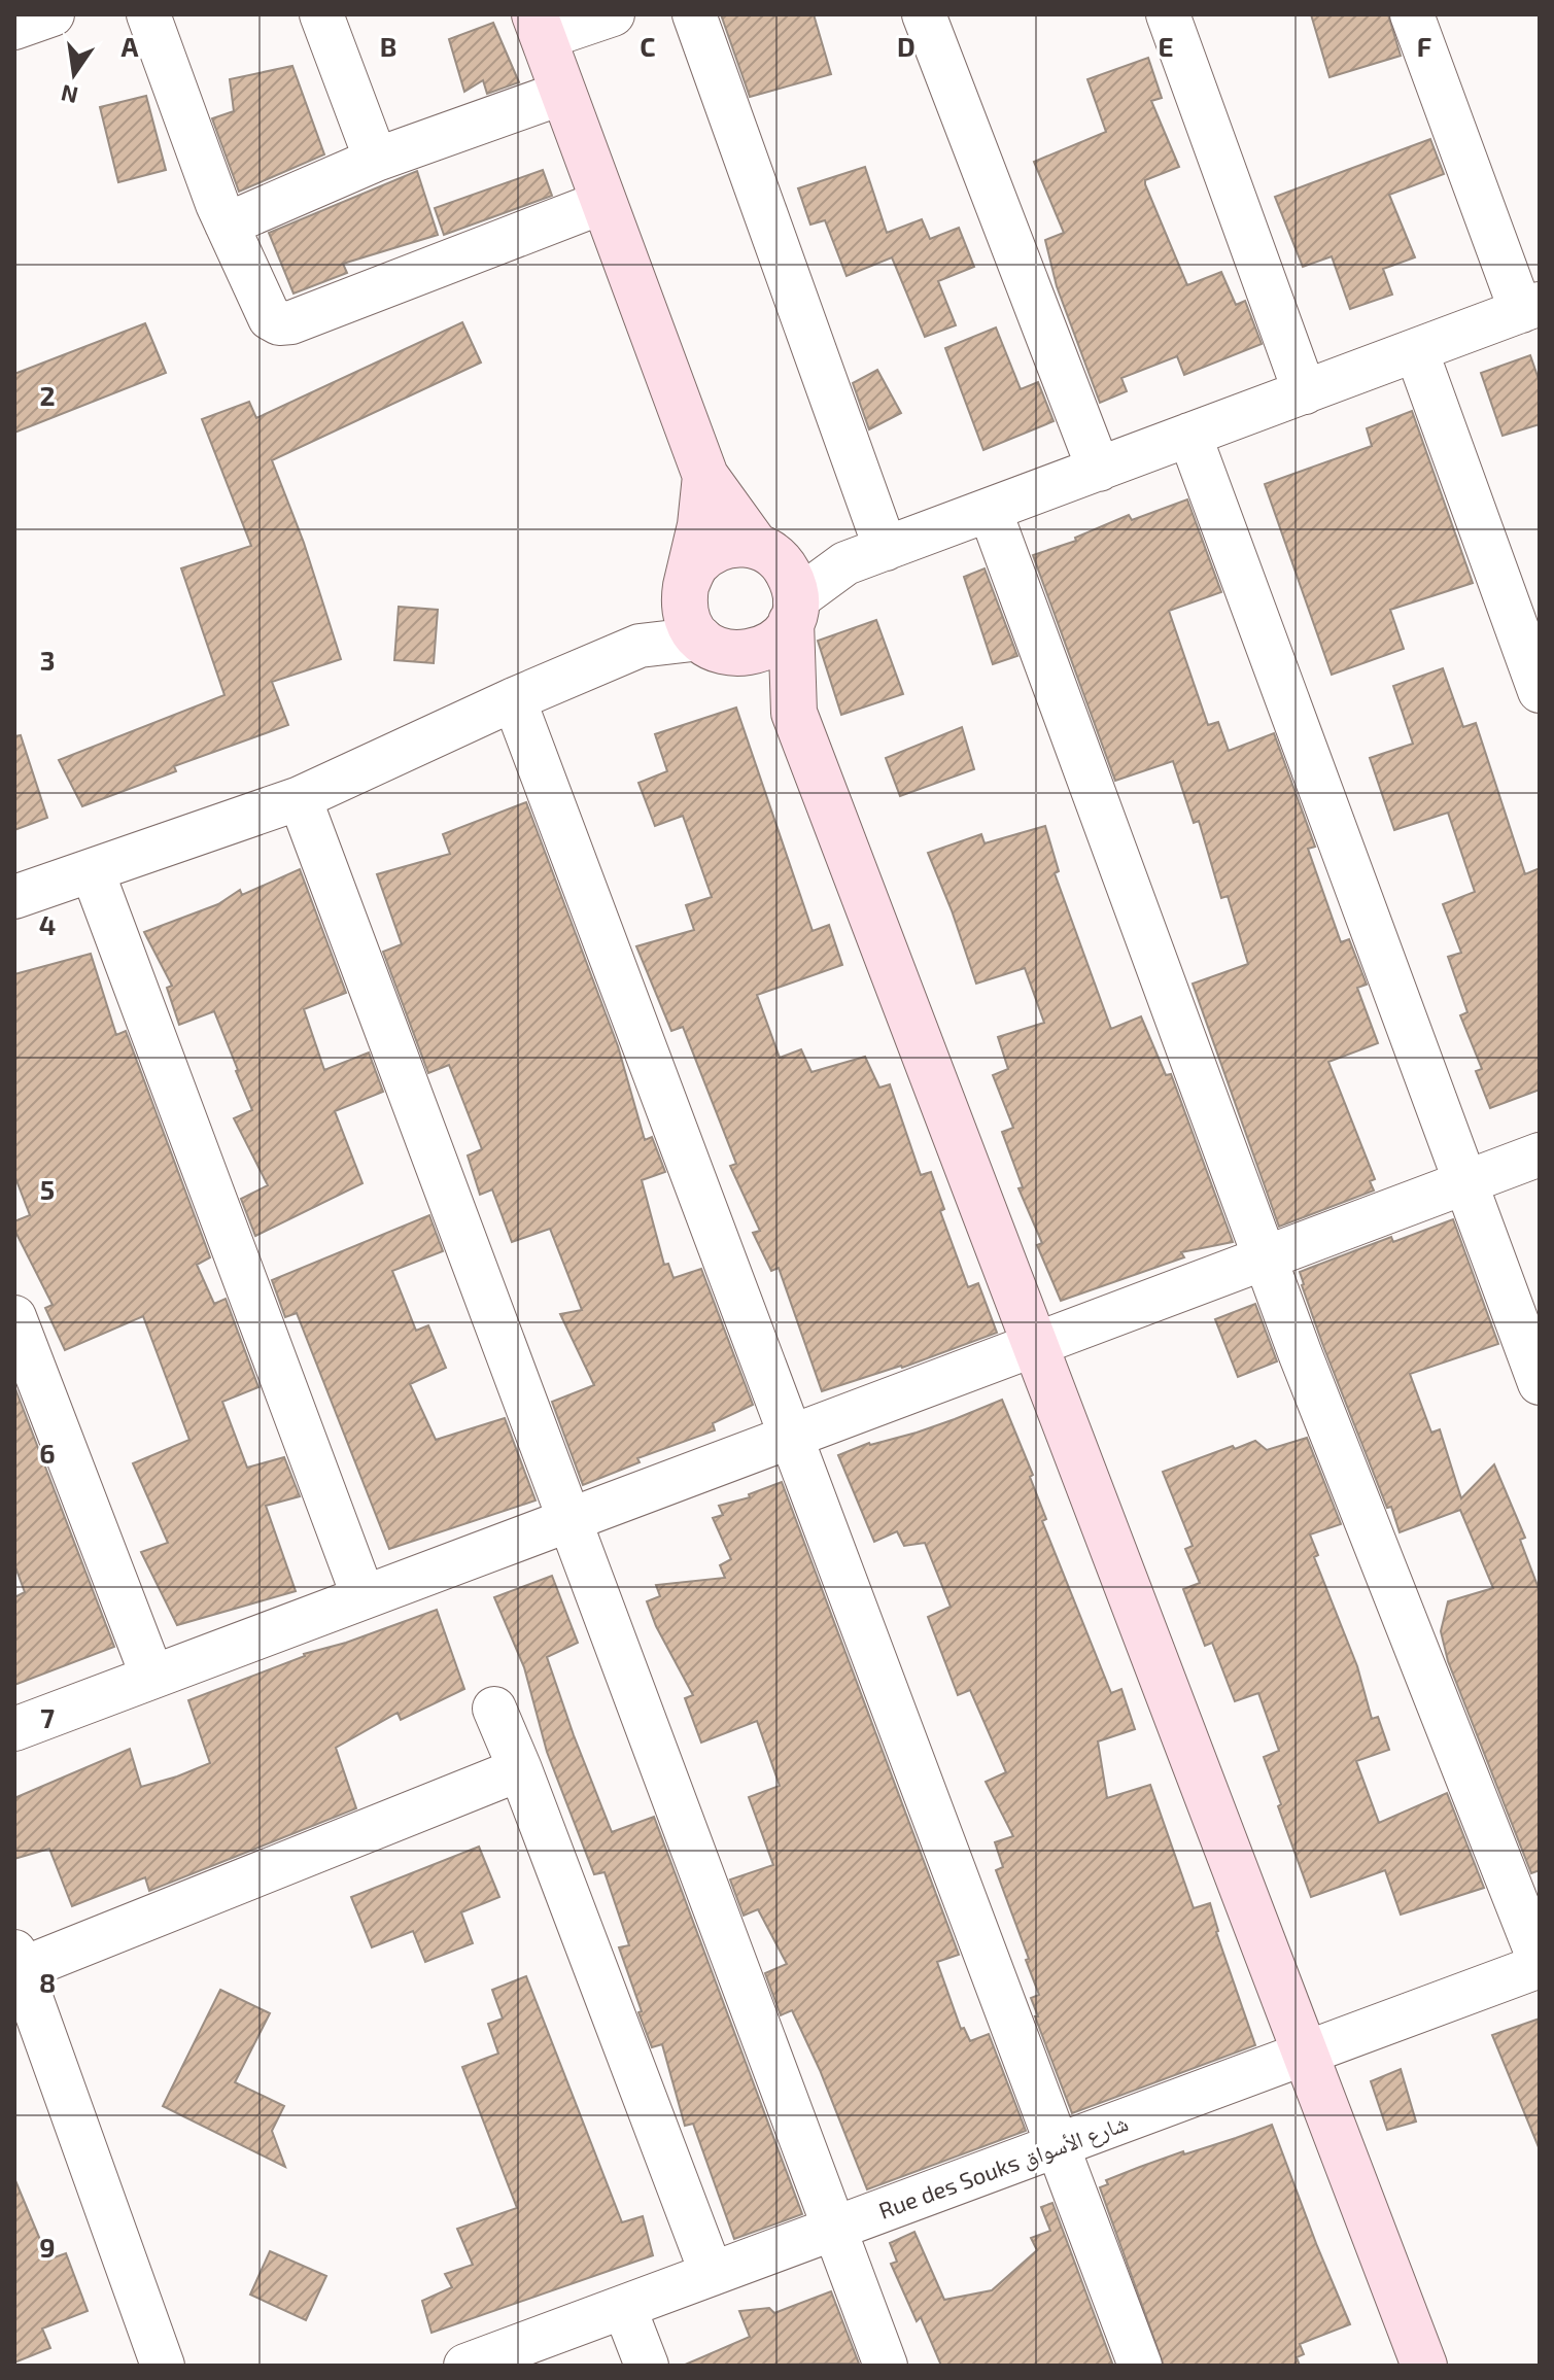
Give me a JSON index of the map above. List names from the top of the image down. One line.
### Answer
{"streets":{"street":["Rue des Souks شارع الأسواق"]},"north":"bottom","grid":{"columns":["A","B","C","D","E","F"],"rows":["2","3","4","5","6","7","8","9"]}}
